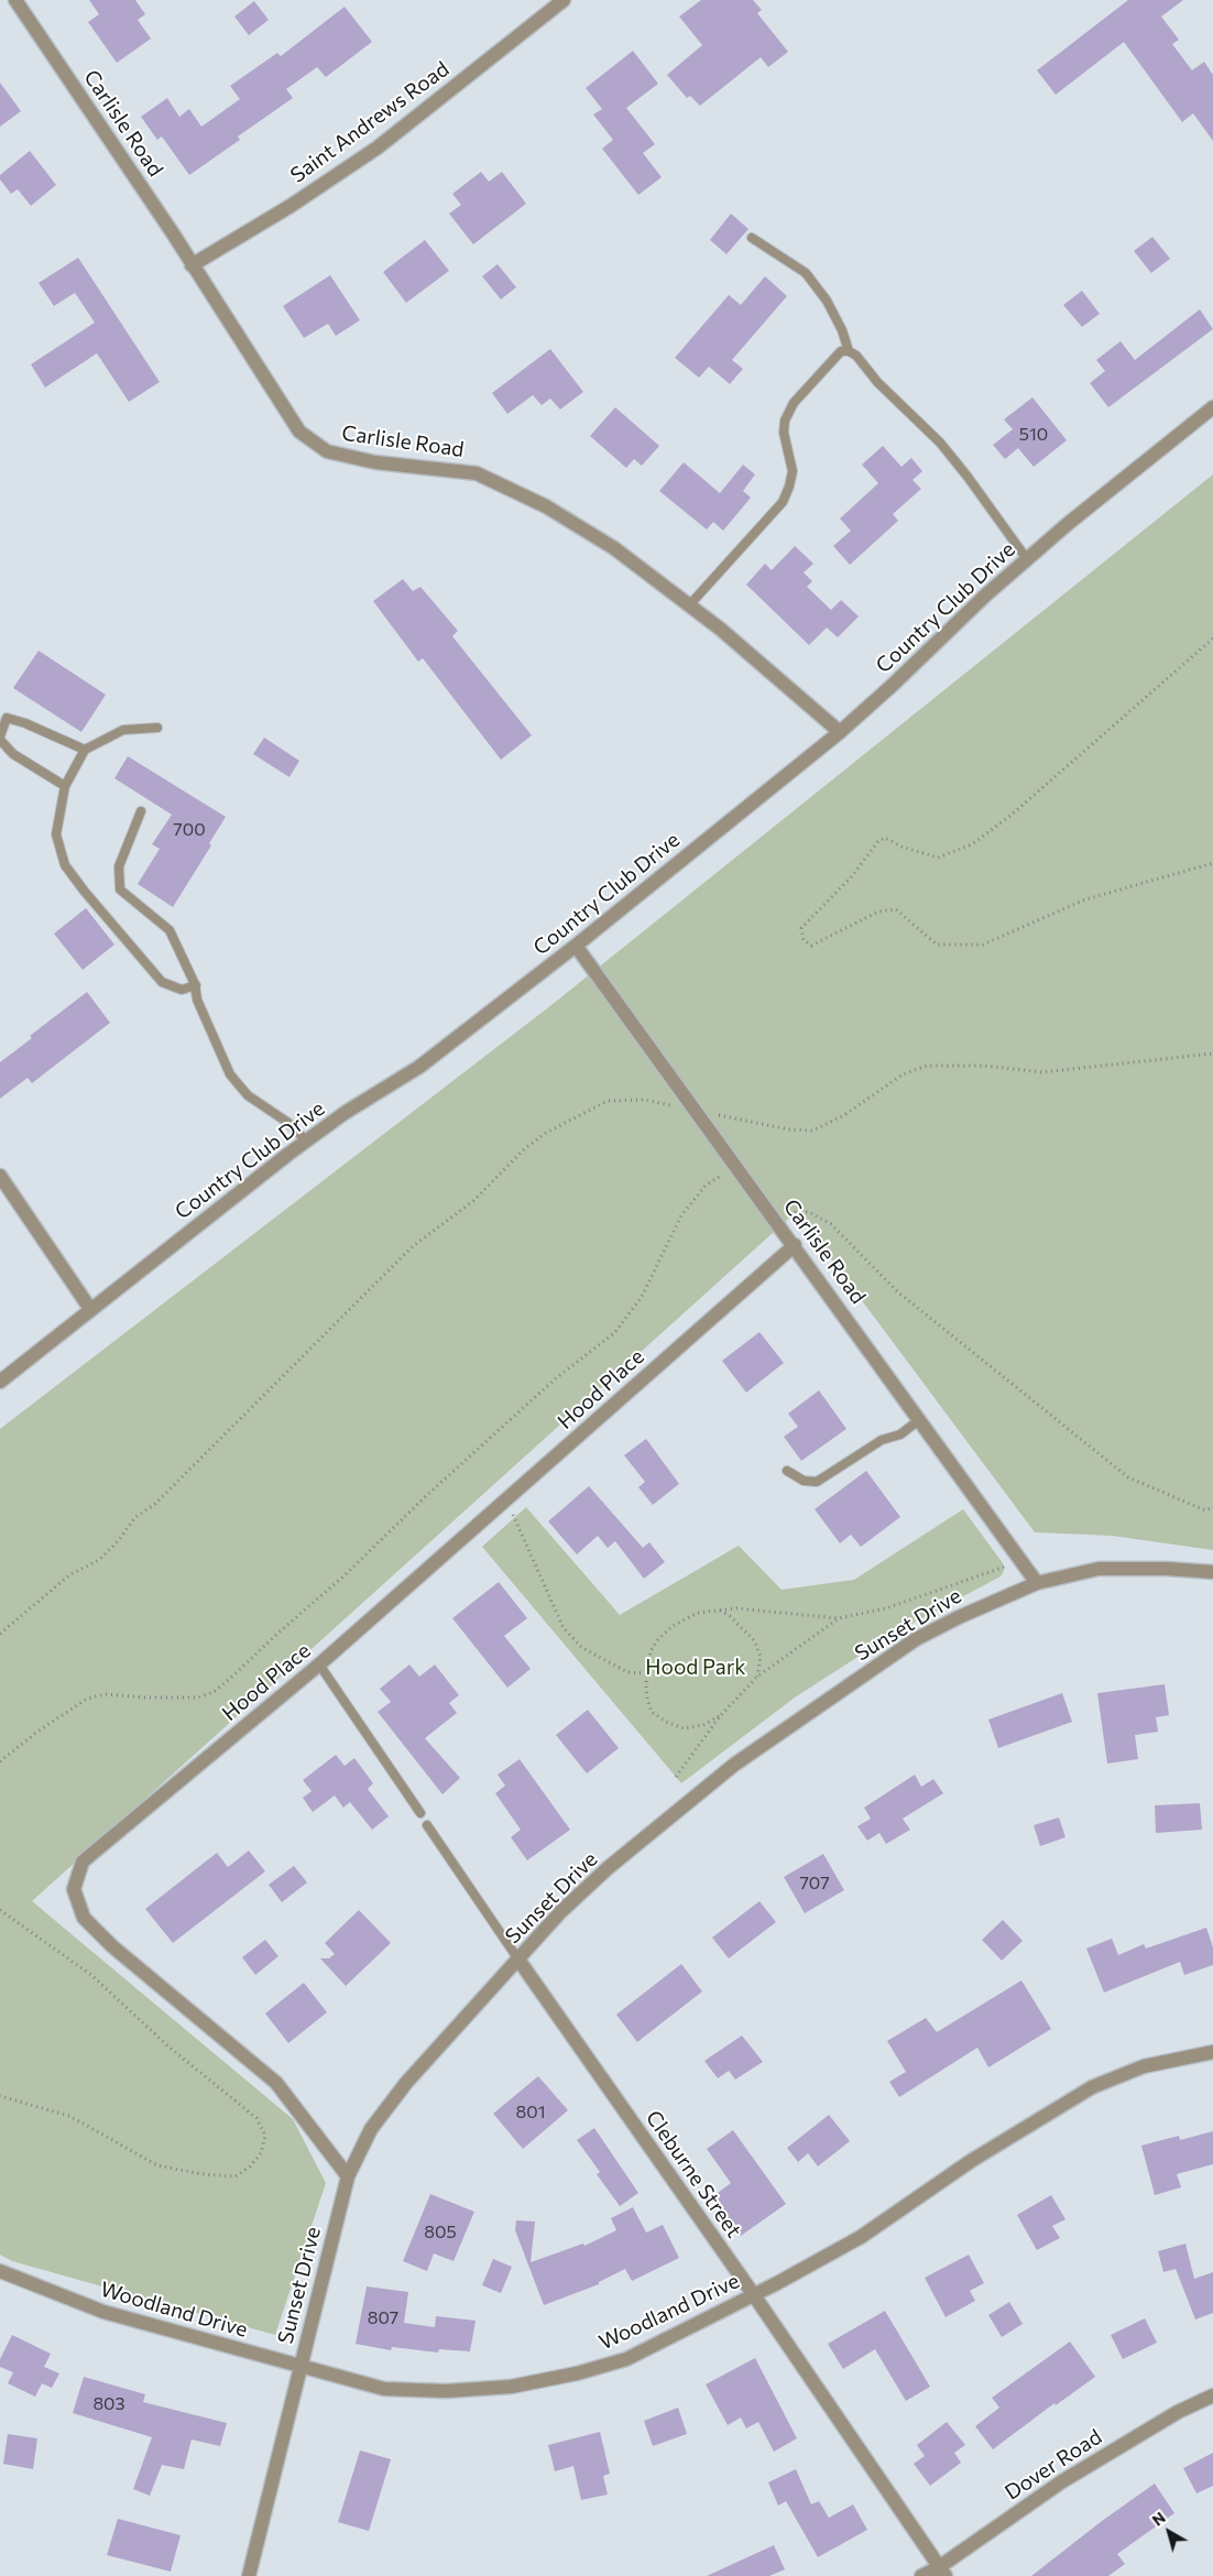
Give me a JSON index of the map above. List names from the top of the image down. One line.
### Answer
{"streets":{"street":["Saint Andrews Road","Carlisle Road","Country Club Drive","Hood Place","Sunset Drive","Cleburne Street","Woodland Drive","Dover Road"]},"crossings":[["Saint Andrews Road","Carlisle Road"],["Carlisle Road","Country Club Drive"],["Carlisle Road","Hood Place"],["Carlisle Road","Sunset Drive"],["Hood Place","Sunset Drive"],["Sunset Drive","Cleburne Street"],["Sunset Drive","Woodland Drive"],["Cleburne Street","Woodland Drive"],["Cleburne Street","Dover Road"]],"parks":["Hood Park"],"house_numbers":["510","700","707","801","805","807","803"],"north":"top left"}
